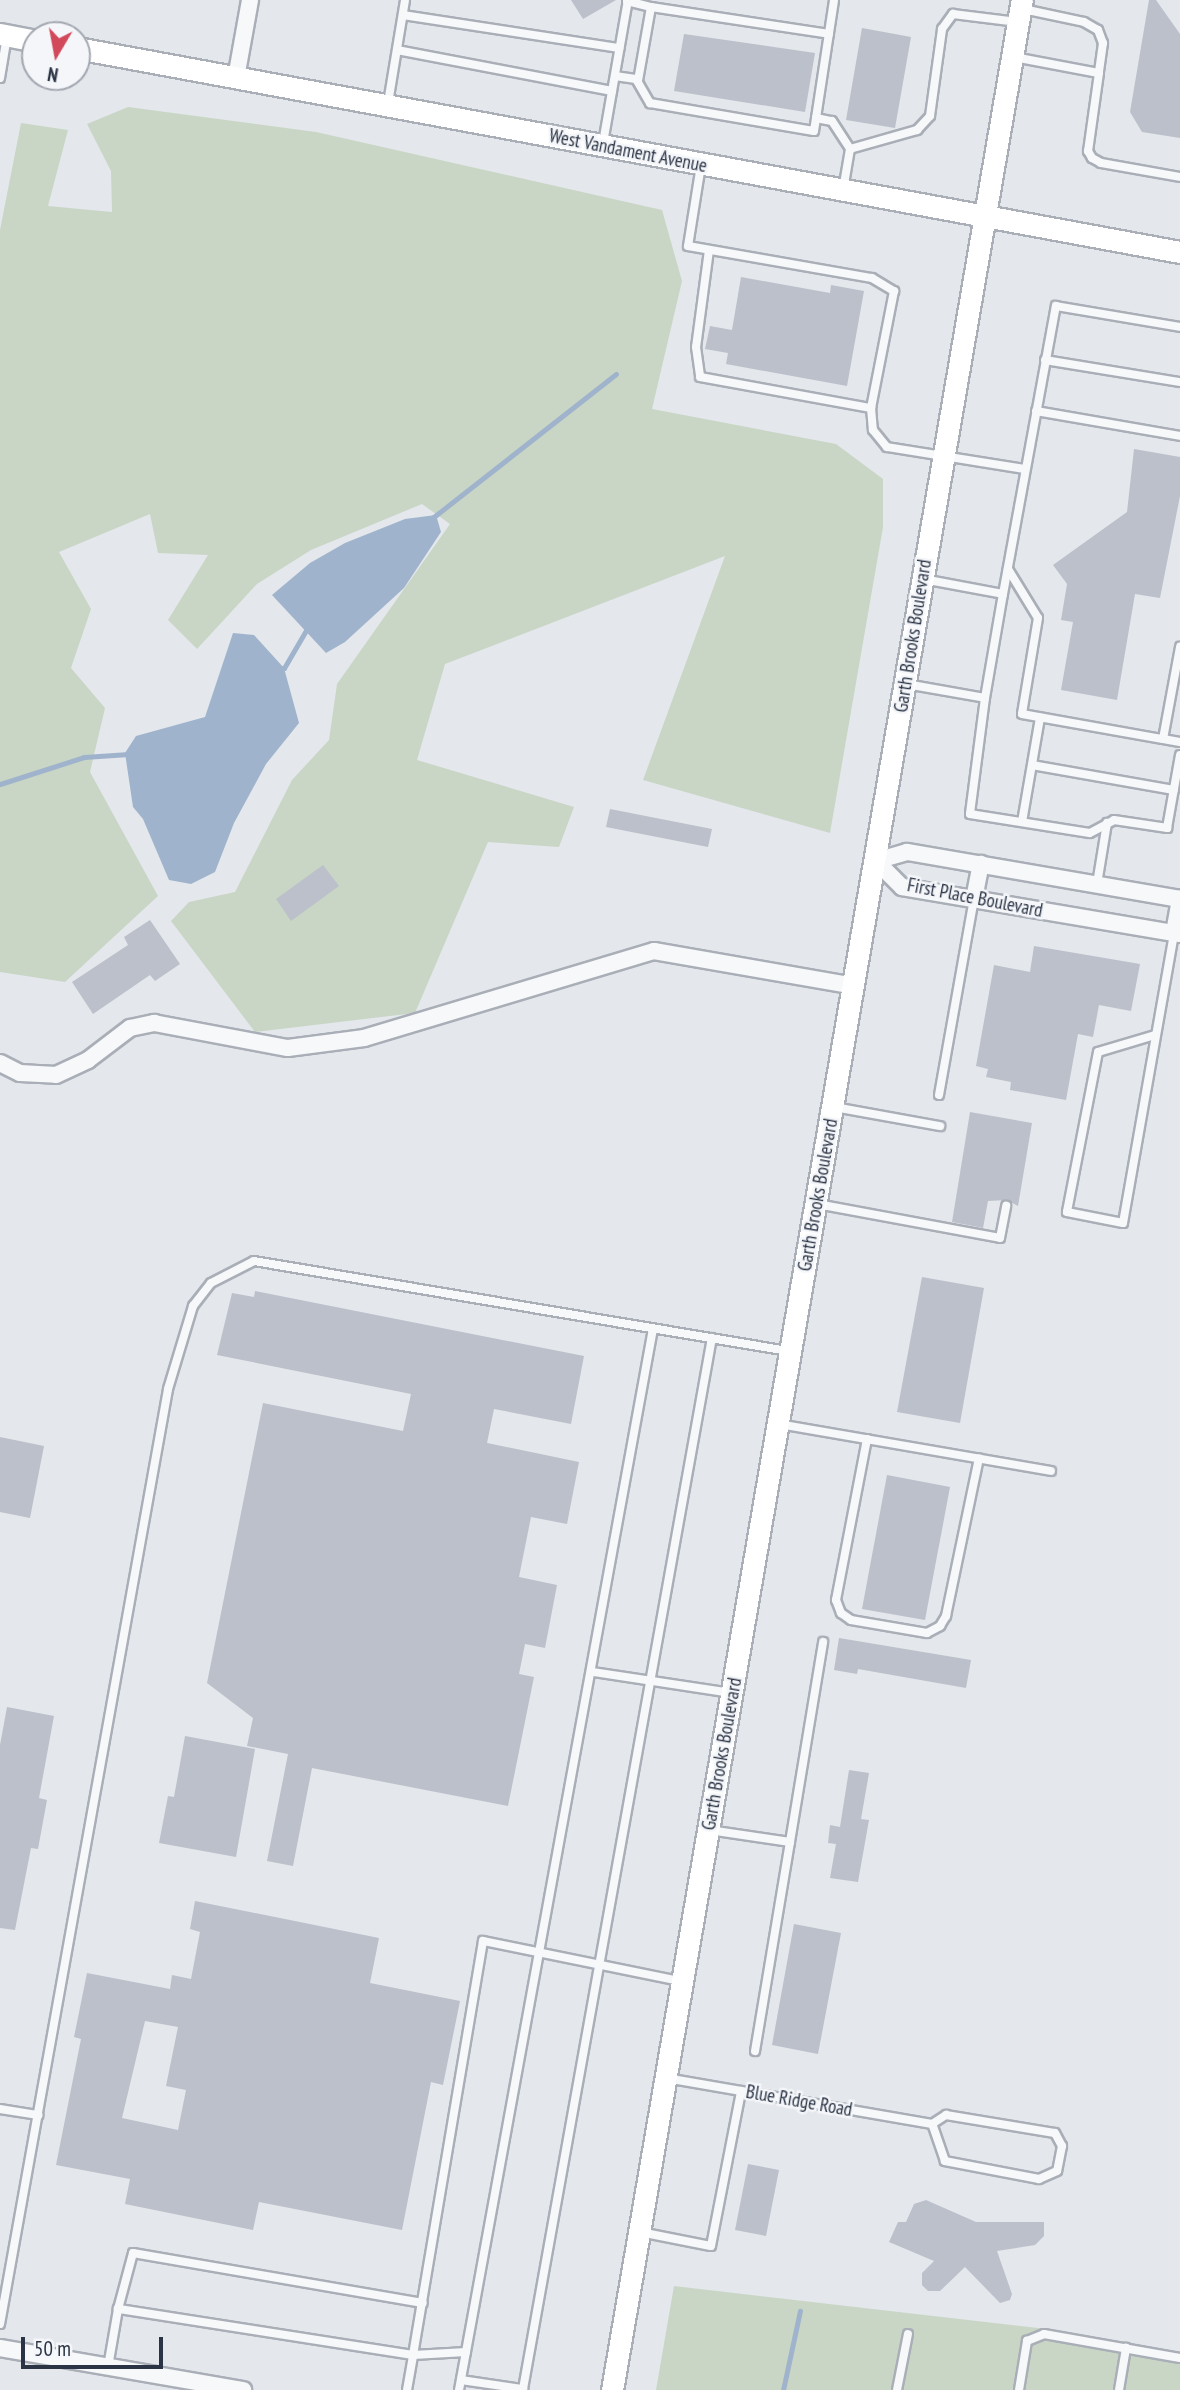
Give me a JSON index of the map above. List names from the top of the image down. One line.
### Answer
{"streets":{"street":["West Vandament Avenue","Garth Brooks Boulevard","First Place Boulevard"],"lane":["Blue Ridge Road"]},"crossings":[["West Vandament Avenue","Garth Brooks Boulevard"],["Garth Brooks Boulevard","First Place Boulevard"],["Garth Brooks Boulevard","Blue Ridge Road"]],"scale_bar":"50 m","north":"bottom"}
